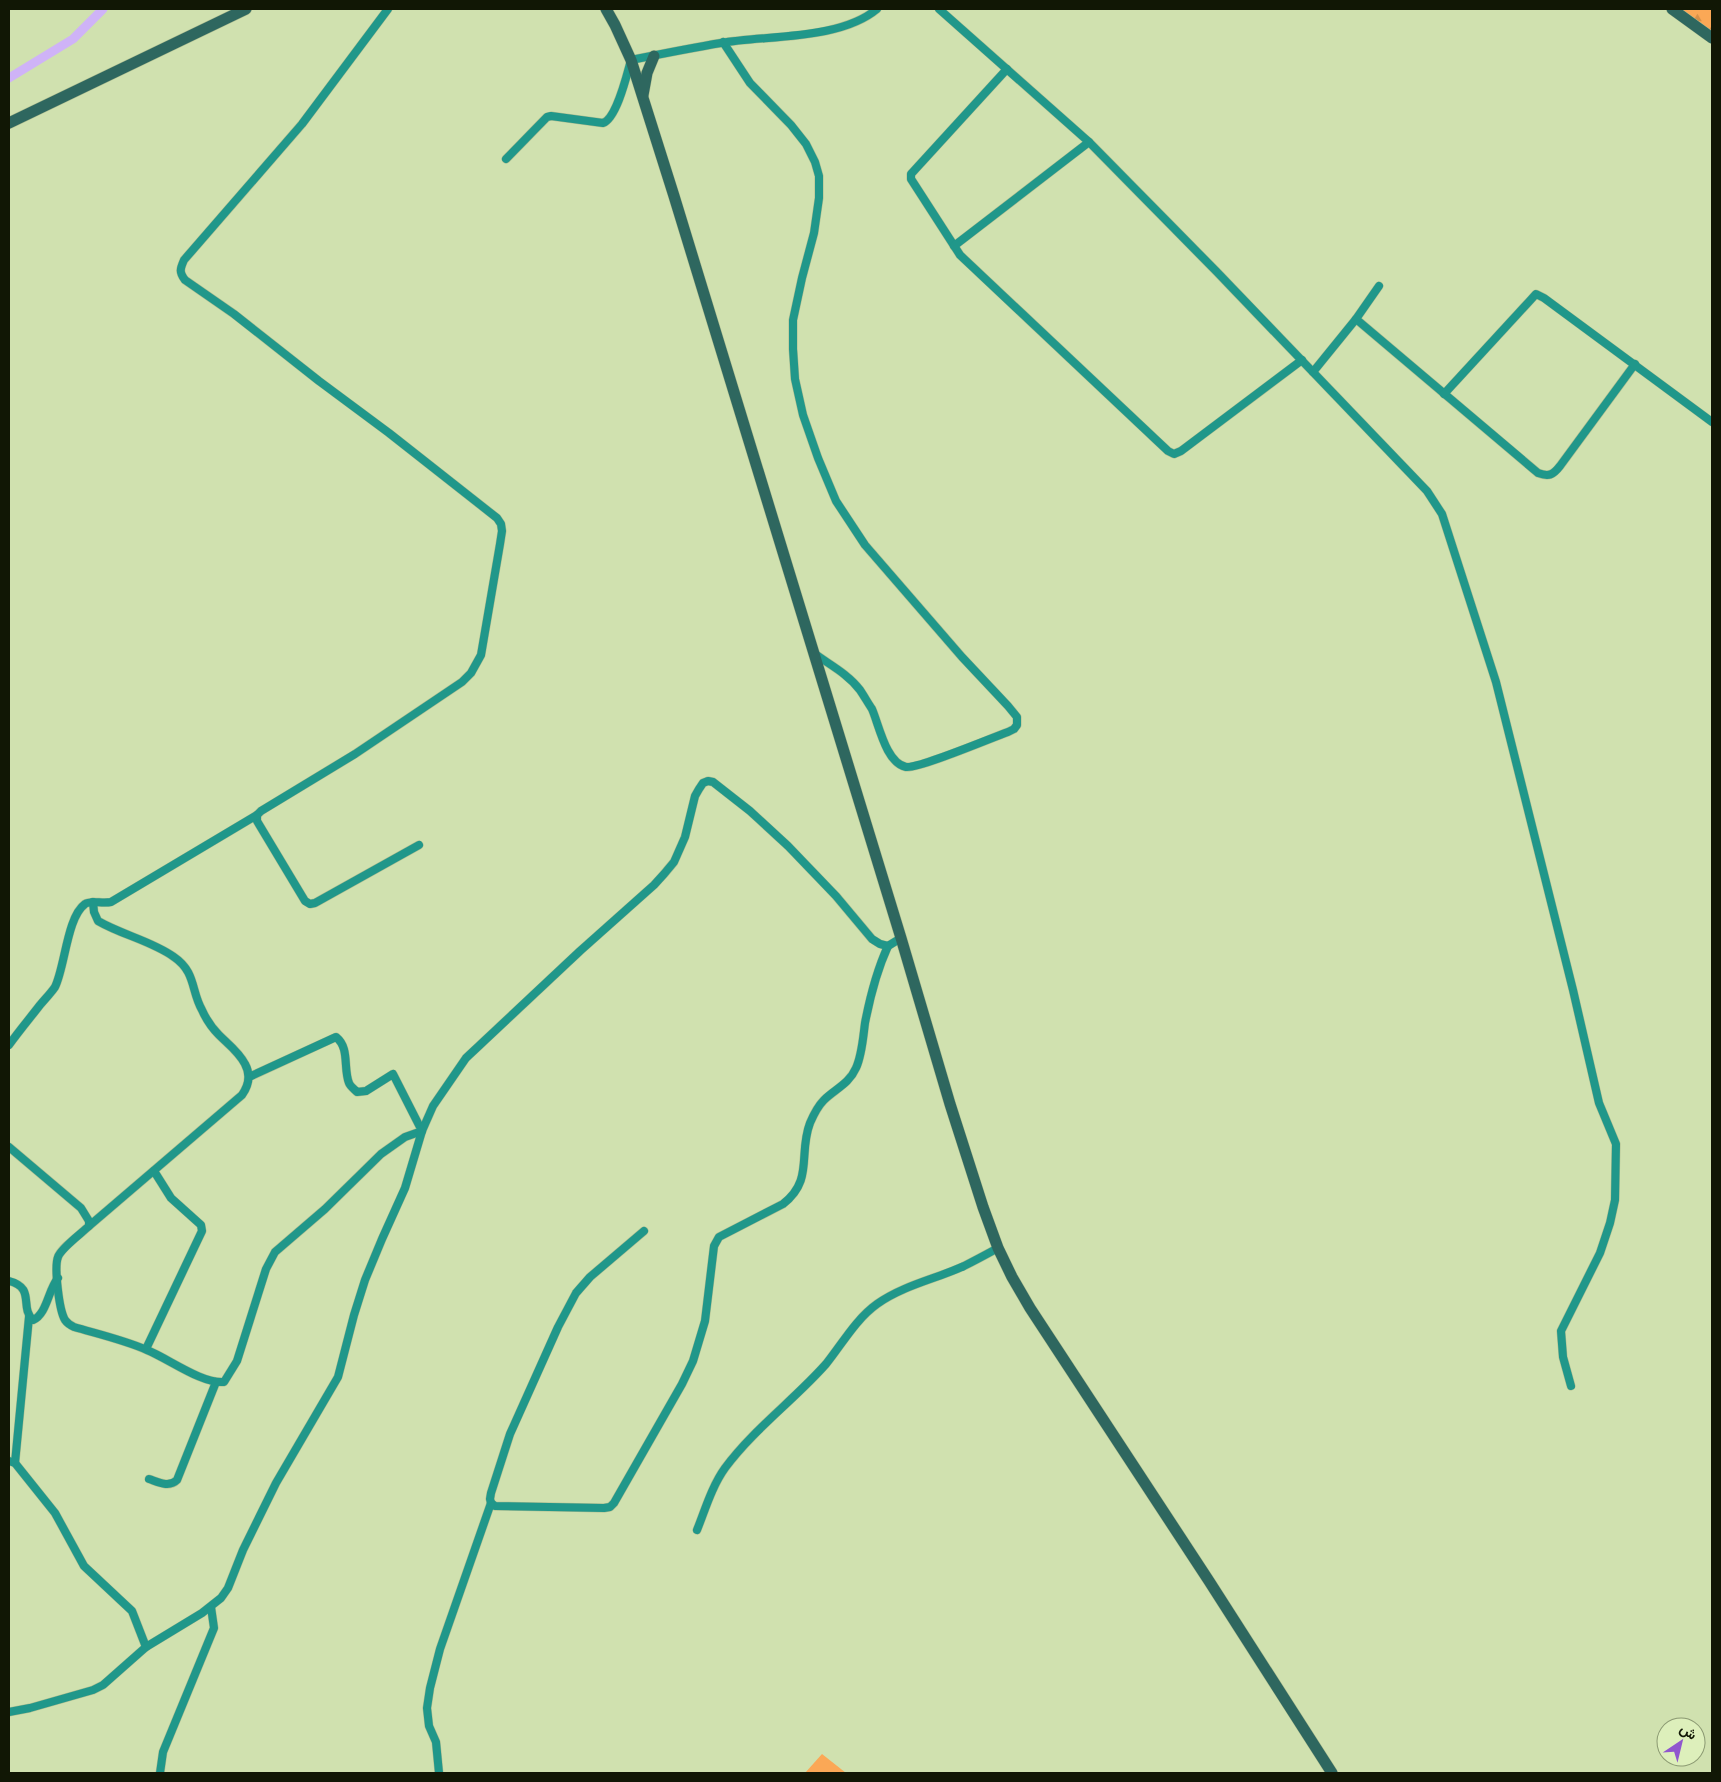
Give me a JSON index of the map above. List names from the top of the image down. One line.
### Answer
{"north":"top right"}
